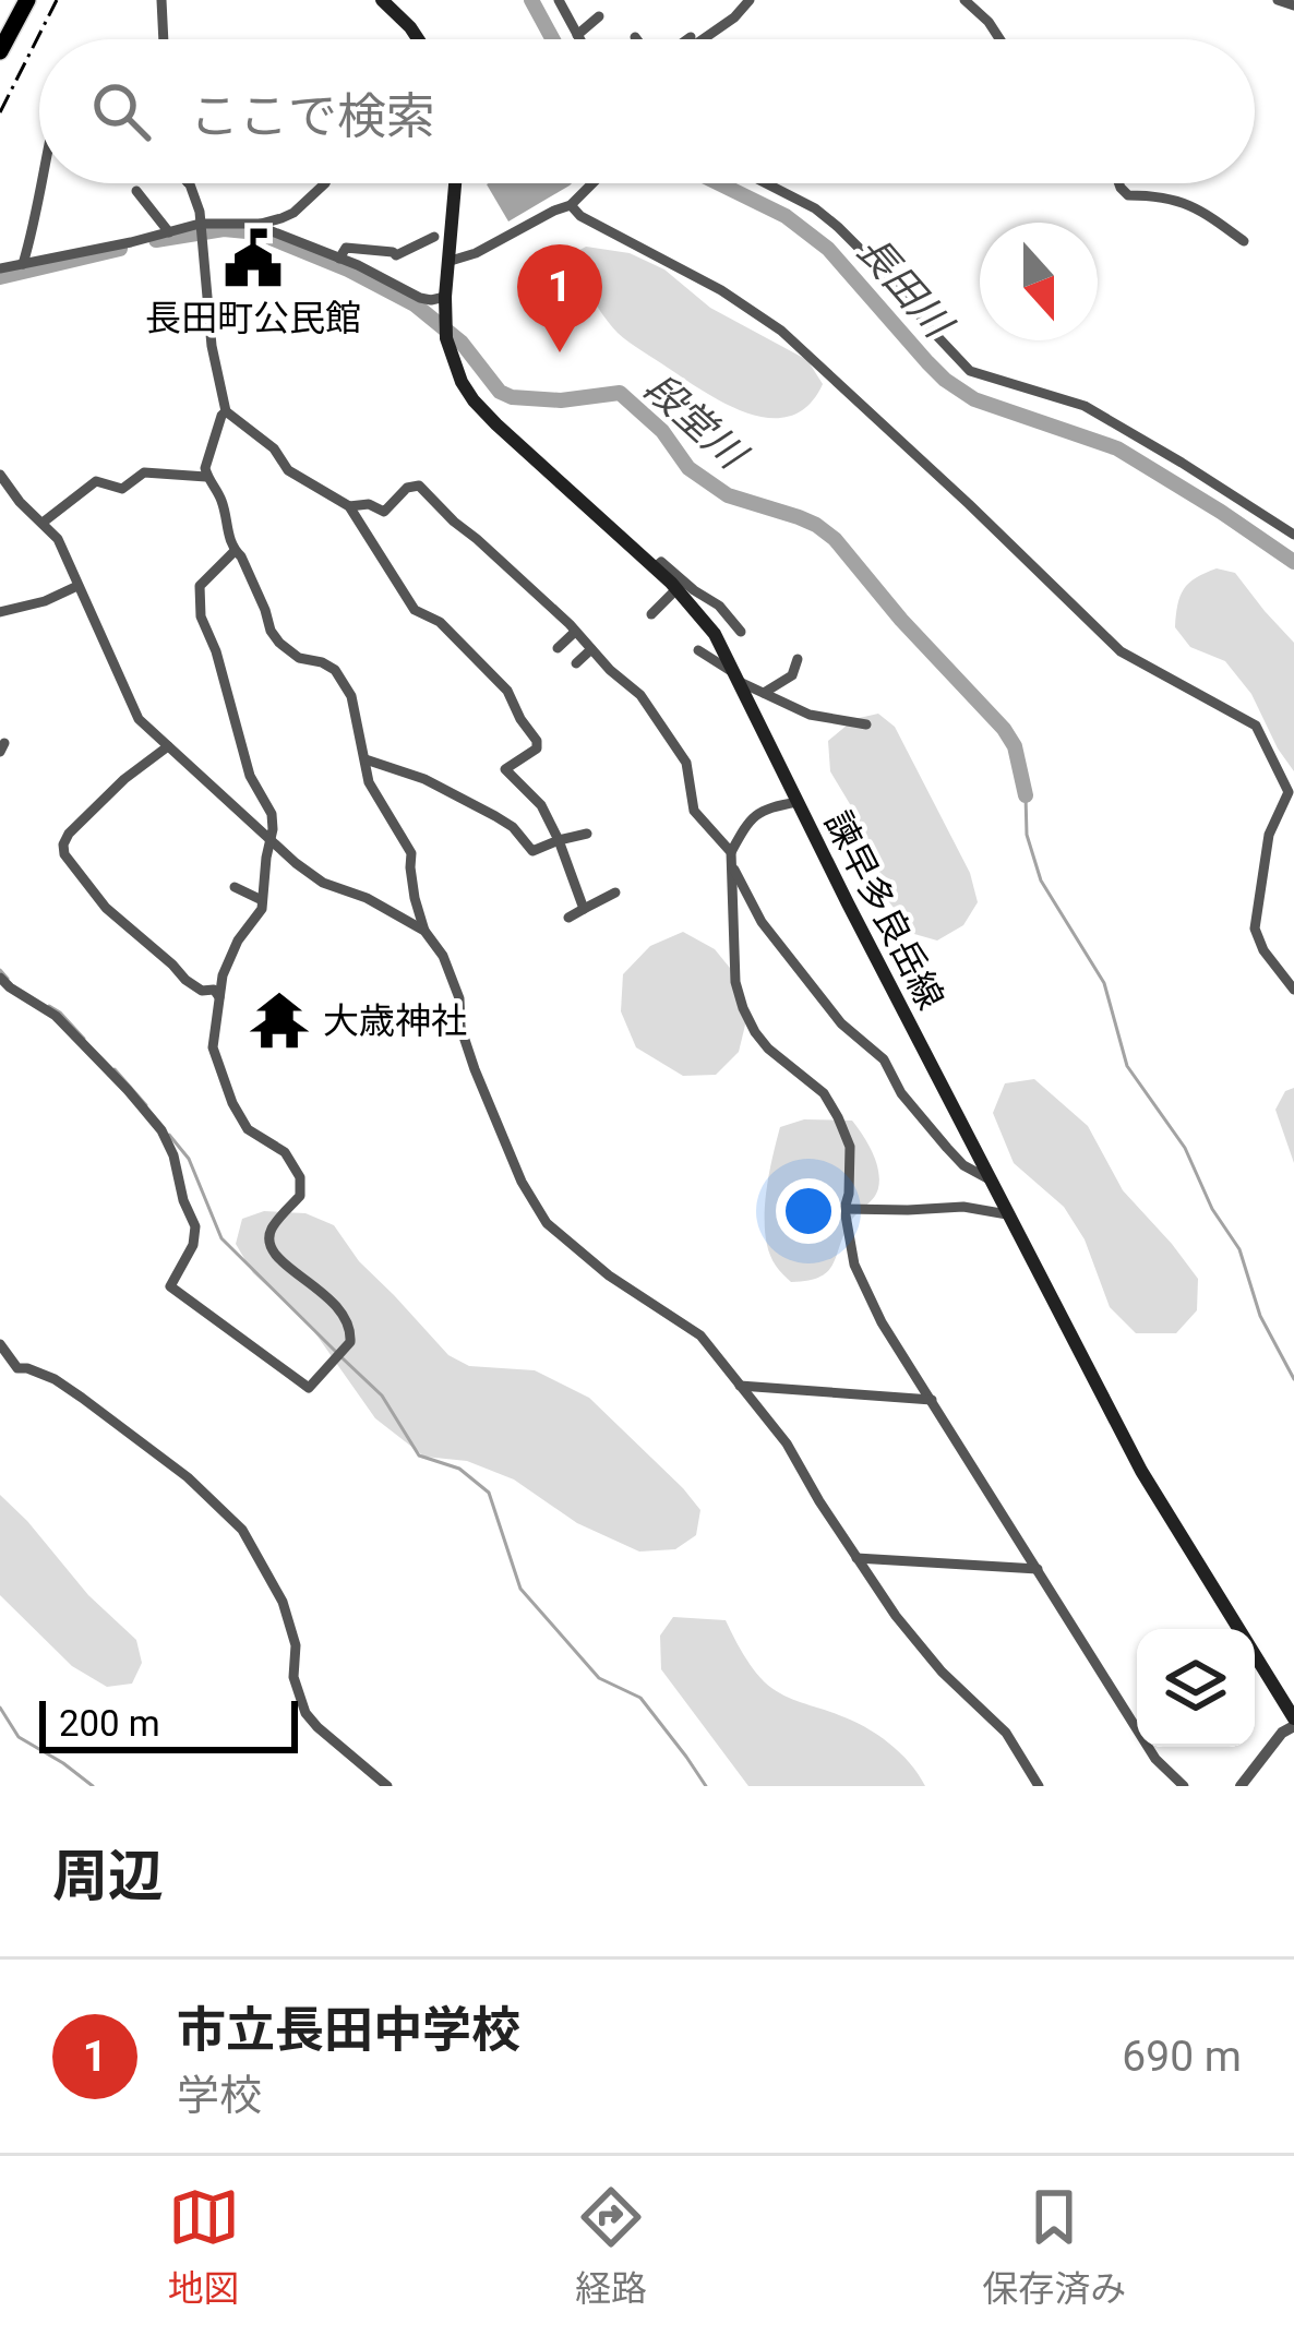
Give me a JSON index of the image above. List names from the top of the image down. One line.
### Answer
{"streets":{"main road":["諫早多良岳線"]},"water":["長田川","段堂川"],"places":{"public building":["長田町公民館"],"temple":["大歳神社"]},"scale_bar":"200 m","north":"bottom","page":{"search":"ここで検索","pins":"1","scale":"200 m","heading":"周辺","list":[{"mark":"1","name":"市立長田中学校","note":"学校","value":"690 m"}],"nav":["地図","経路","保存済み"]}}
